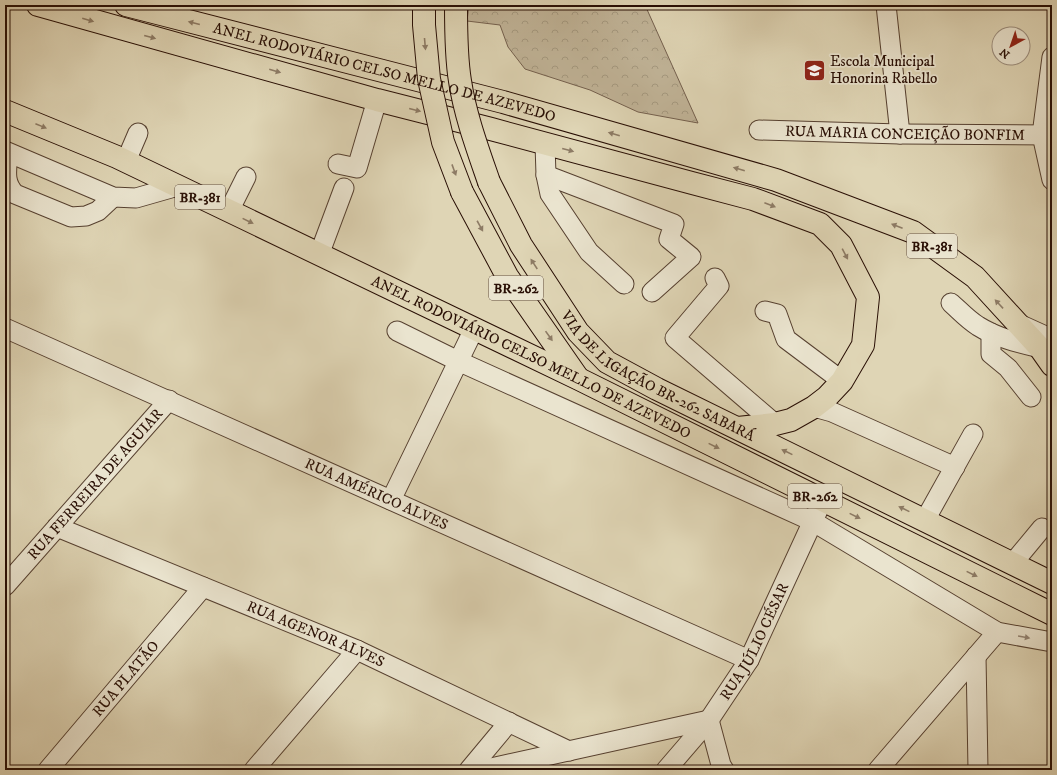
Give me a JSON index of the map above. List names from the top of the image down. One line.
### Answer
{"streets":{"highway":["ANEL RODOVIÁRIO CELSO MELLO DE AZEVEDO","BR-381","BR-262","VIA DE LIGAÇÃO BR-262 SABARÁ"],"street":["RUA MARIA CONCEIÇÃO BONFIM","RUA FERREIRA DE AGUIAR","RUA AMÉRICO ALVES","RUA AGENOR ALVES","RUA JÚLIO CÉSAR","RUA PLATÃO"]},"crossings":[["ANEL RODOVIÁRIO CELSO MELLO DE AZEVEDO","VIA DE LIGAÇÃO BR-262 SABARÁ"],["ANEL RODOVIÁRIO CELSO MELLO DE AZEVEDO","RUA JÚLIO CÉSAR"],["RUA FERREIRA DE AGUIAR","RUA AMÉRICO ALVES"],["RUA FERREIRA DE AGUIAR","RUA AGENOR ALVES"],["RUA AMÉRICO ALVES","RUA JÚLIO CÉSAR"],["RUA AGENOR ALVES","RUA PLATÃO"]],"places":{"school or university":["Escola Municipal Honorina Rabello"]},"north":"bottom left"}
